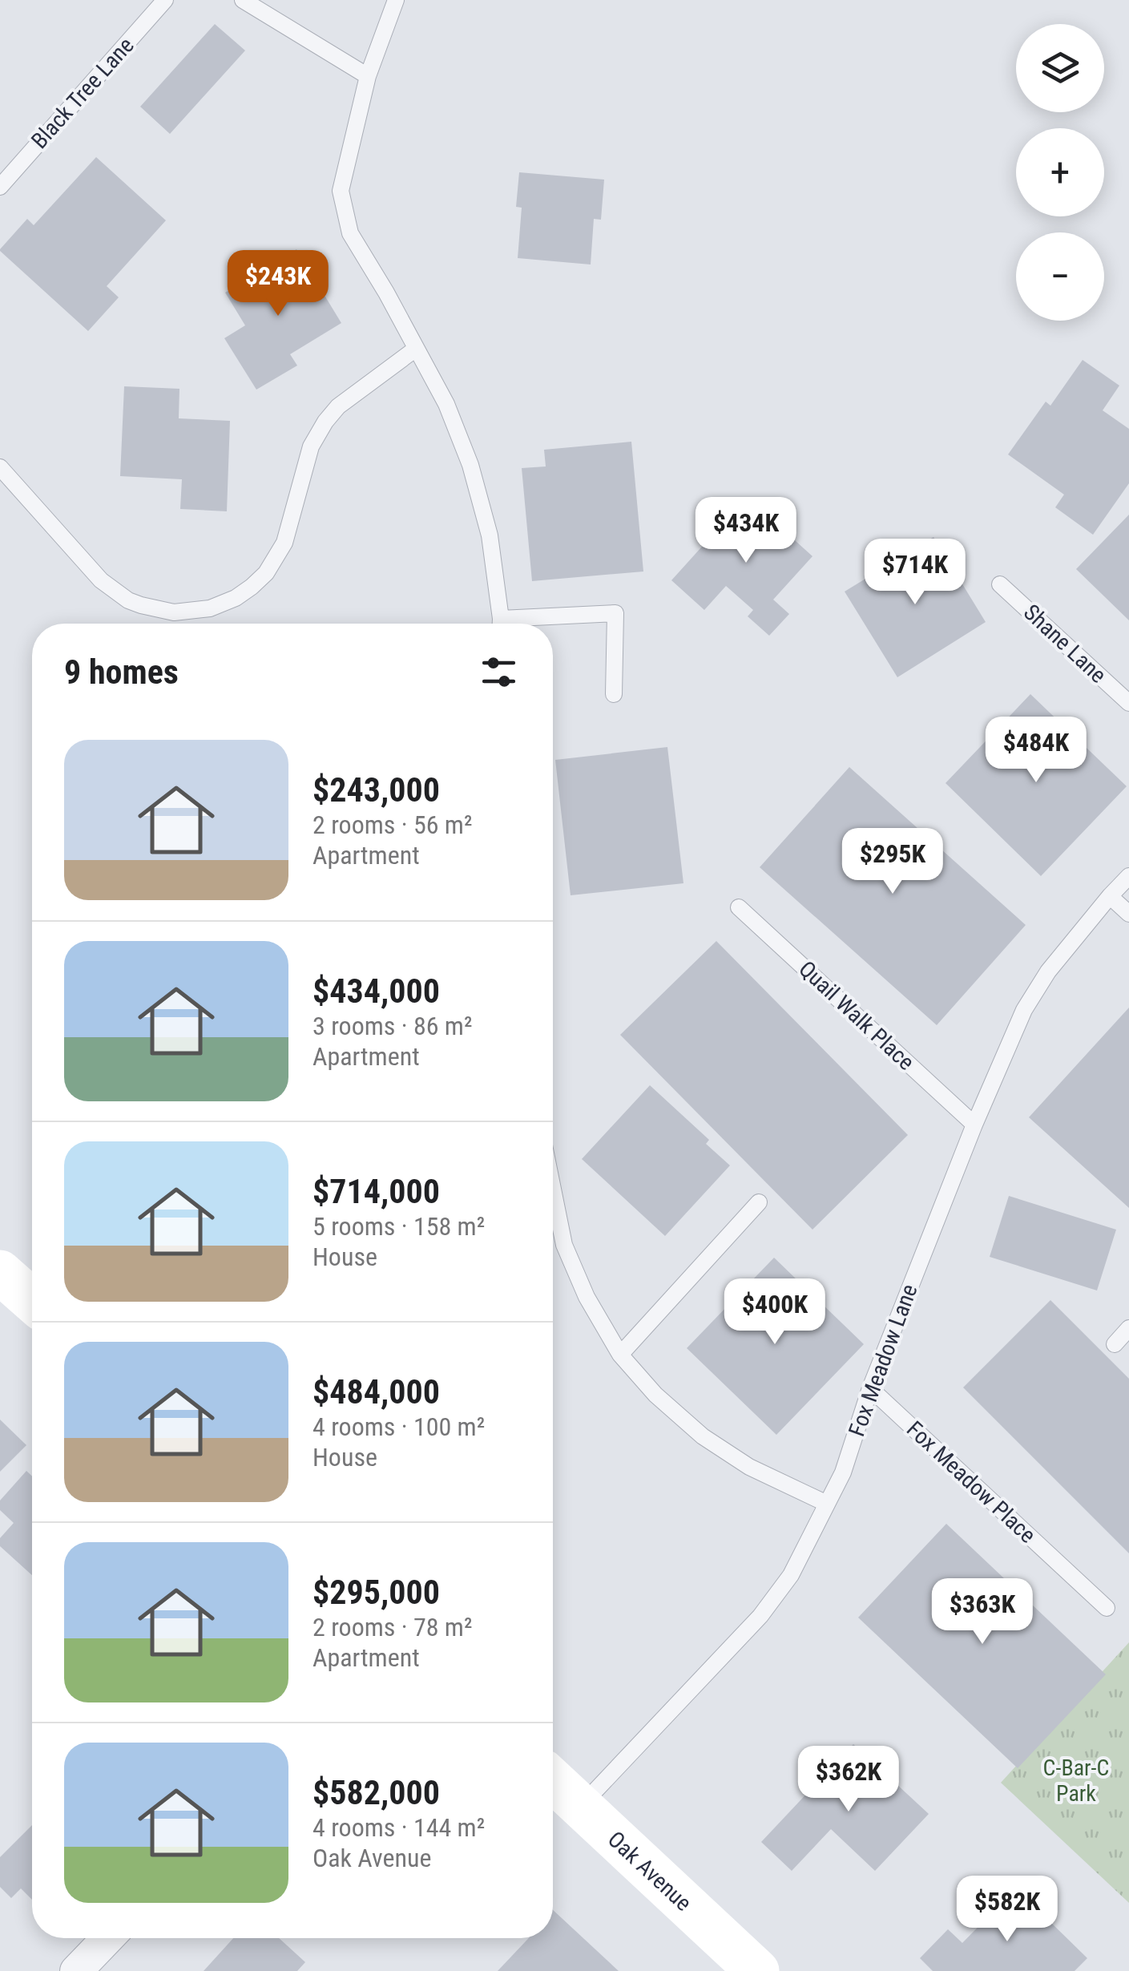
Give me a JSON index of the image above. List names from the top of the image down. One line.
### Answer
{"streets":{"main road":["Oak Avenue"],"lane":["Black Tree Lane","Shane Lane","Quail Walk Place","Fox Meadow Lane","Fox Meadow Place"]},"crossings":[["Quail Walk Place","Fox Meadow Lane"],["Fox Meadow Lane","Fox Meadow Place"],["Fox Meadow Lane","Oak Avenue"]],"parks":["C-Bar-C Park"],"page":{"map_buttons":["+","−"],"price":["$243K","$434K","$714K","$484K","$295K","$400K","$363K","$362K","$582K"],"heading":"9 homes","list":[{"name":"$243,000","note":"2 rooms · 56 m² · Apartment"},{"name":"$434,000","note":"3 rooms · 86 m² · Apartment"},{"name":"$714,000","note":"5 rooms · 158 m² · House"},{"name":"$484,000","note":"4 rooms · 100 m² · House"},{"name":"$295,000","note":"2 rooms · 78 m² · Apartment"},{"name":"$582,000","note":"4 rooms · 144 m² · Oak Avenue"}]}}
